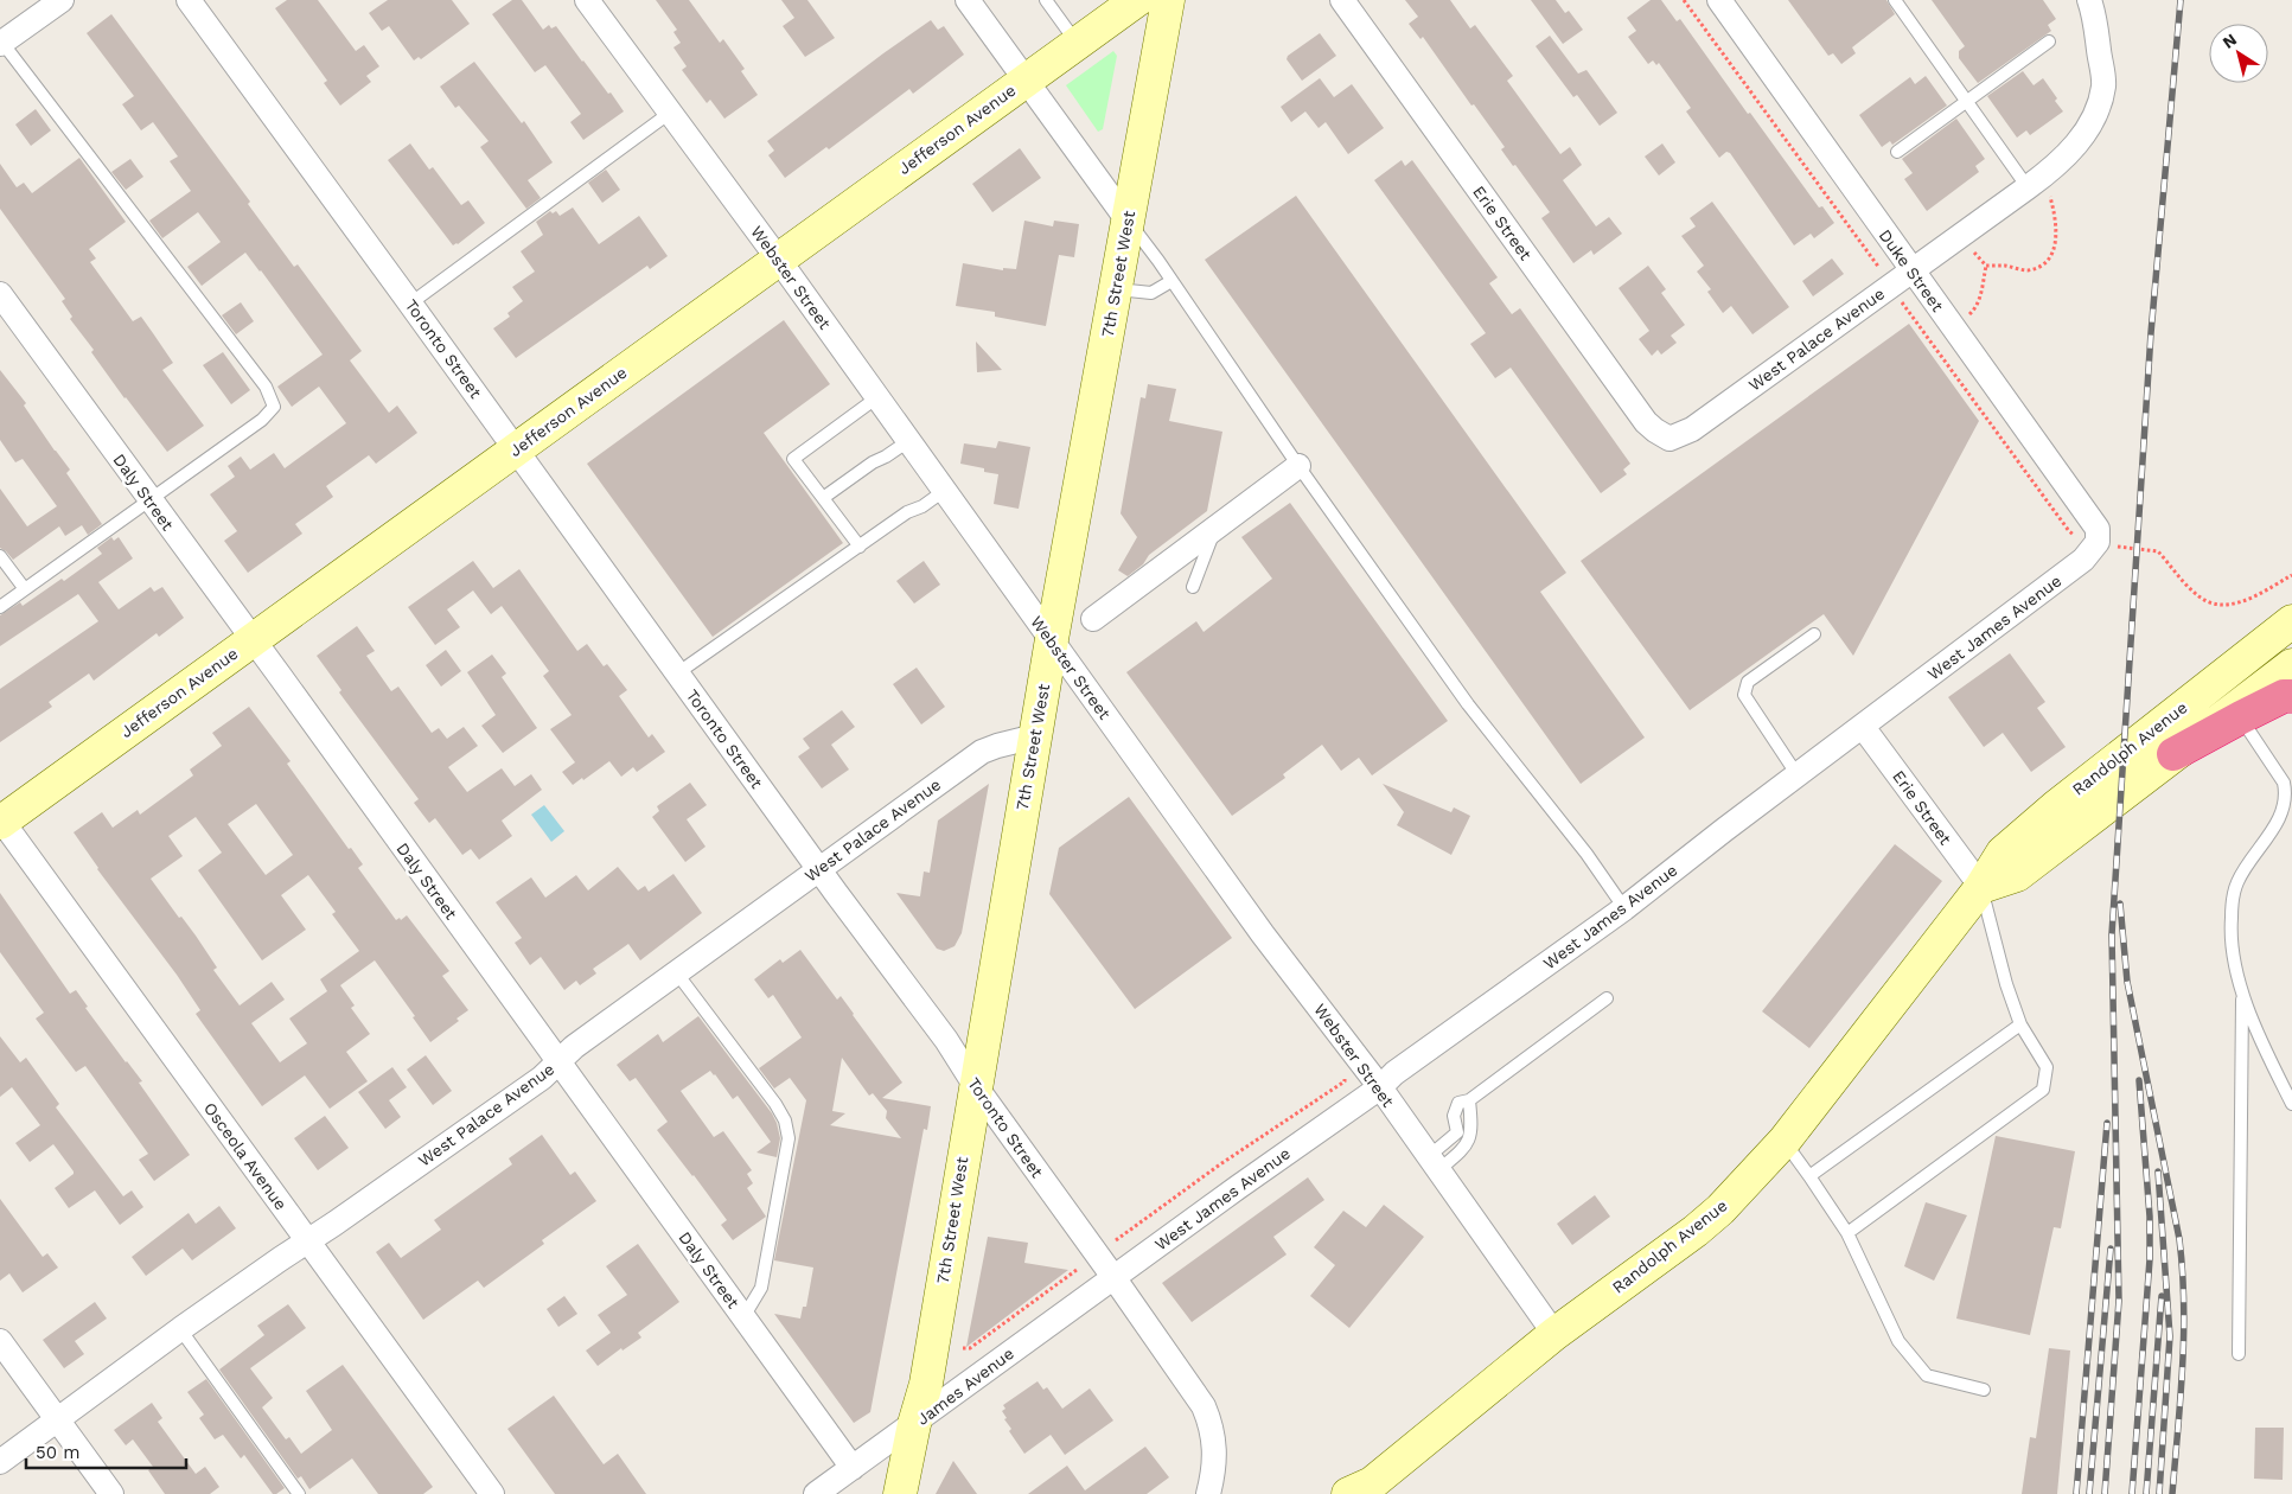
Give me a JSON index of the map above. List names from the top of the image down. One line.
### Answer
{"streets":{"street":["Jefferson Avenue","Erie Street","Duke Street","7th Street West","Webster Street","West Palace Avenue","Toronto Street","Daly Street","West James Avenue","Randolph Avenue","Osceola Avenue","James Avenue"]},"crossings":[["Jefferson Avenue","Webster Street"],["Jefferson Avenue","Toronto Street"],["Jefferson Avenue","Daly Street"],["Jefferson Avenue","Osceola Avenue"],["Erie Street","West Palace Avenue"],["Erie Street","West James Avenue"],["Erie Street","Randolph Avenue"],["Duke Street","West Palace Avenue"],["Duke Street","West James Avenue"],["7th Street West","Webster Street"],["7th Street West","West Palace Avenue"],["7th Street West","Toronto Street"],["7th Street West","James Avenue"],["Webster Street","West James Avenue"],["Webster Street","Randolph Avenue"],["West Palace Avenue","Toronto Street"],["West Palace Avenue","Daly Street"],["West Palace Avenue","Osceola Avenue"],["Toronto Street","West James Avenue"],["Toronto Street","James Avenue"],["Daly Street","James Avenue"],["West James Avenue","James Avenue"]],"scale_bar":"50 m","north":"top left"}
